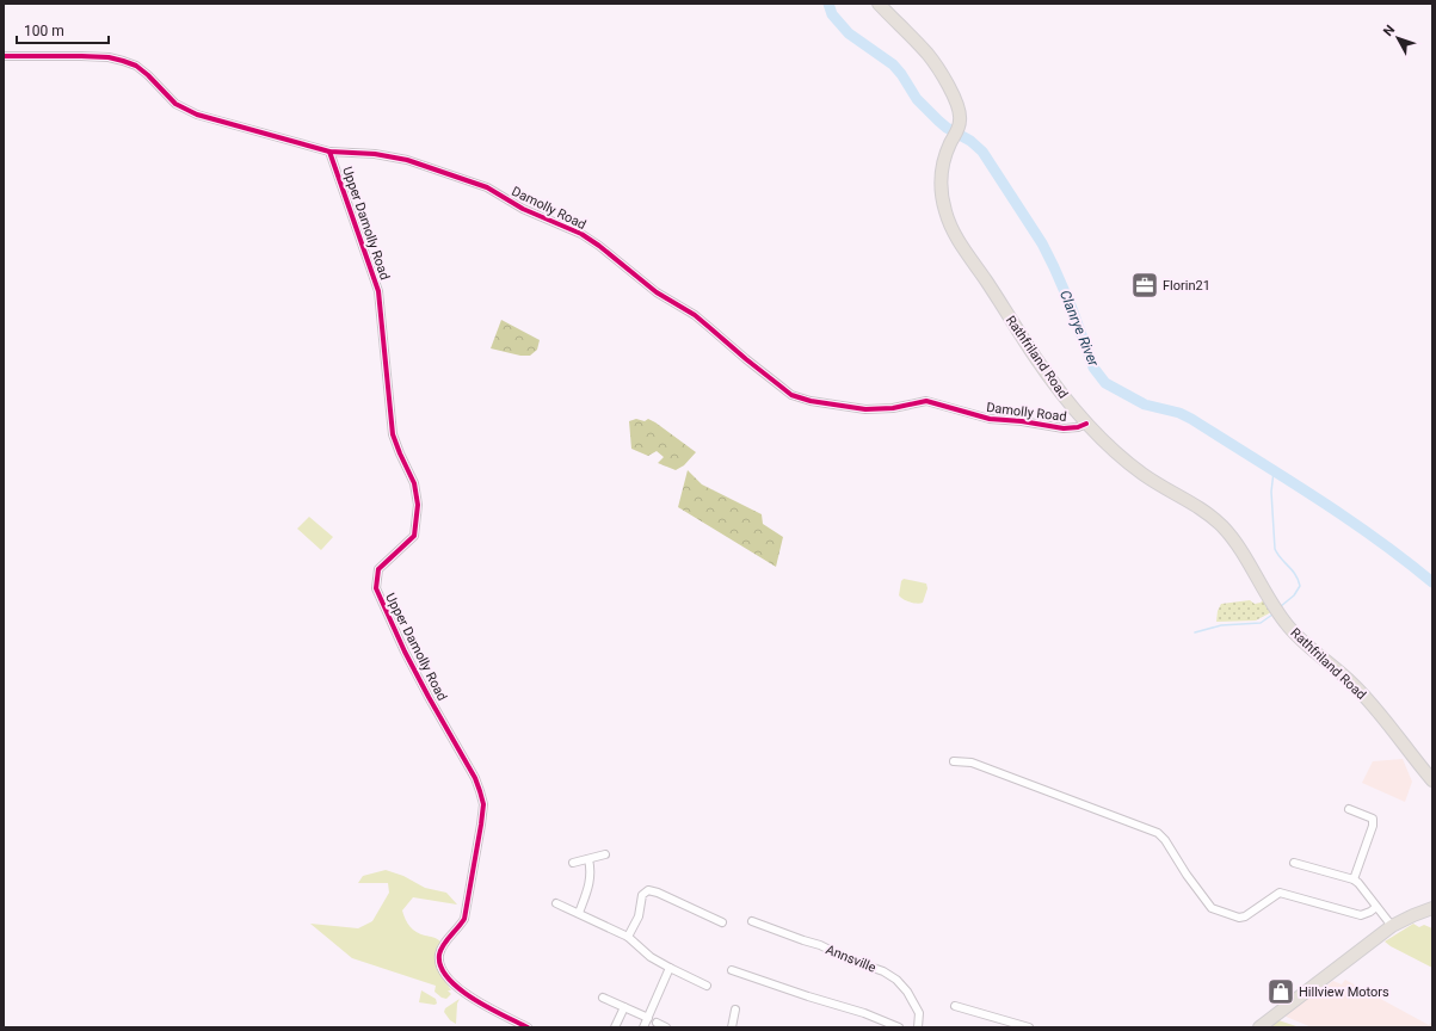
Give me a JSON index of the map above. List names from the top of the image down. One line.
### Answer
{"streets":{"main road":["Rathfriland Road"],"street":["Damolly Road","Upper Damolly Road","Annsville"]},"crossings":[["Damolly Road","Upper Damolly Road"],["Damolly Road","Rathfriland Road"]],"water":["Clanrye River"],"places":{"office":["Florin21"],"shop":["Hillview Motors"]},"scale_bar":"100 m","north":"top left"}
